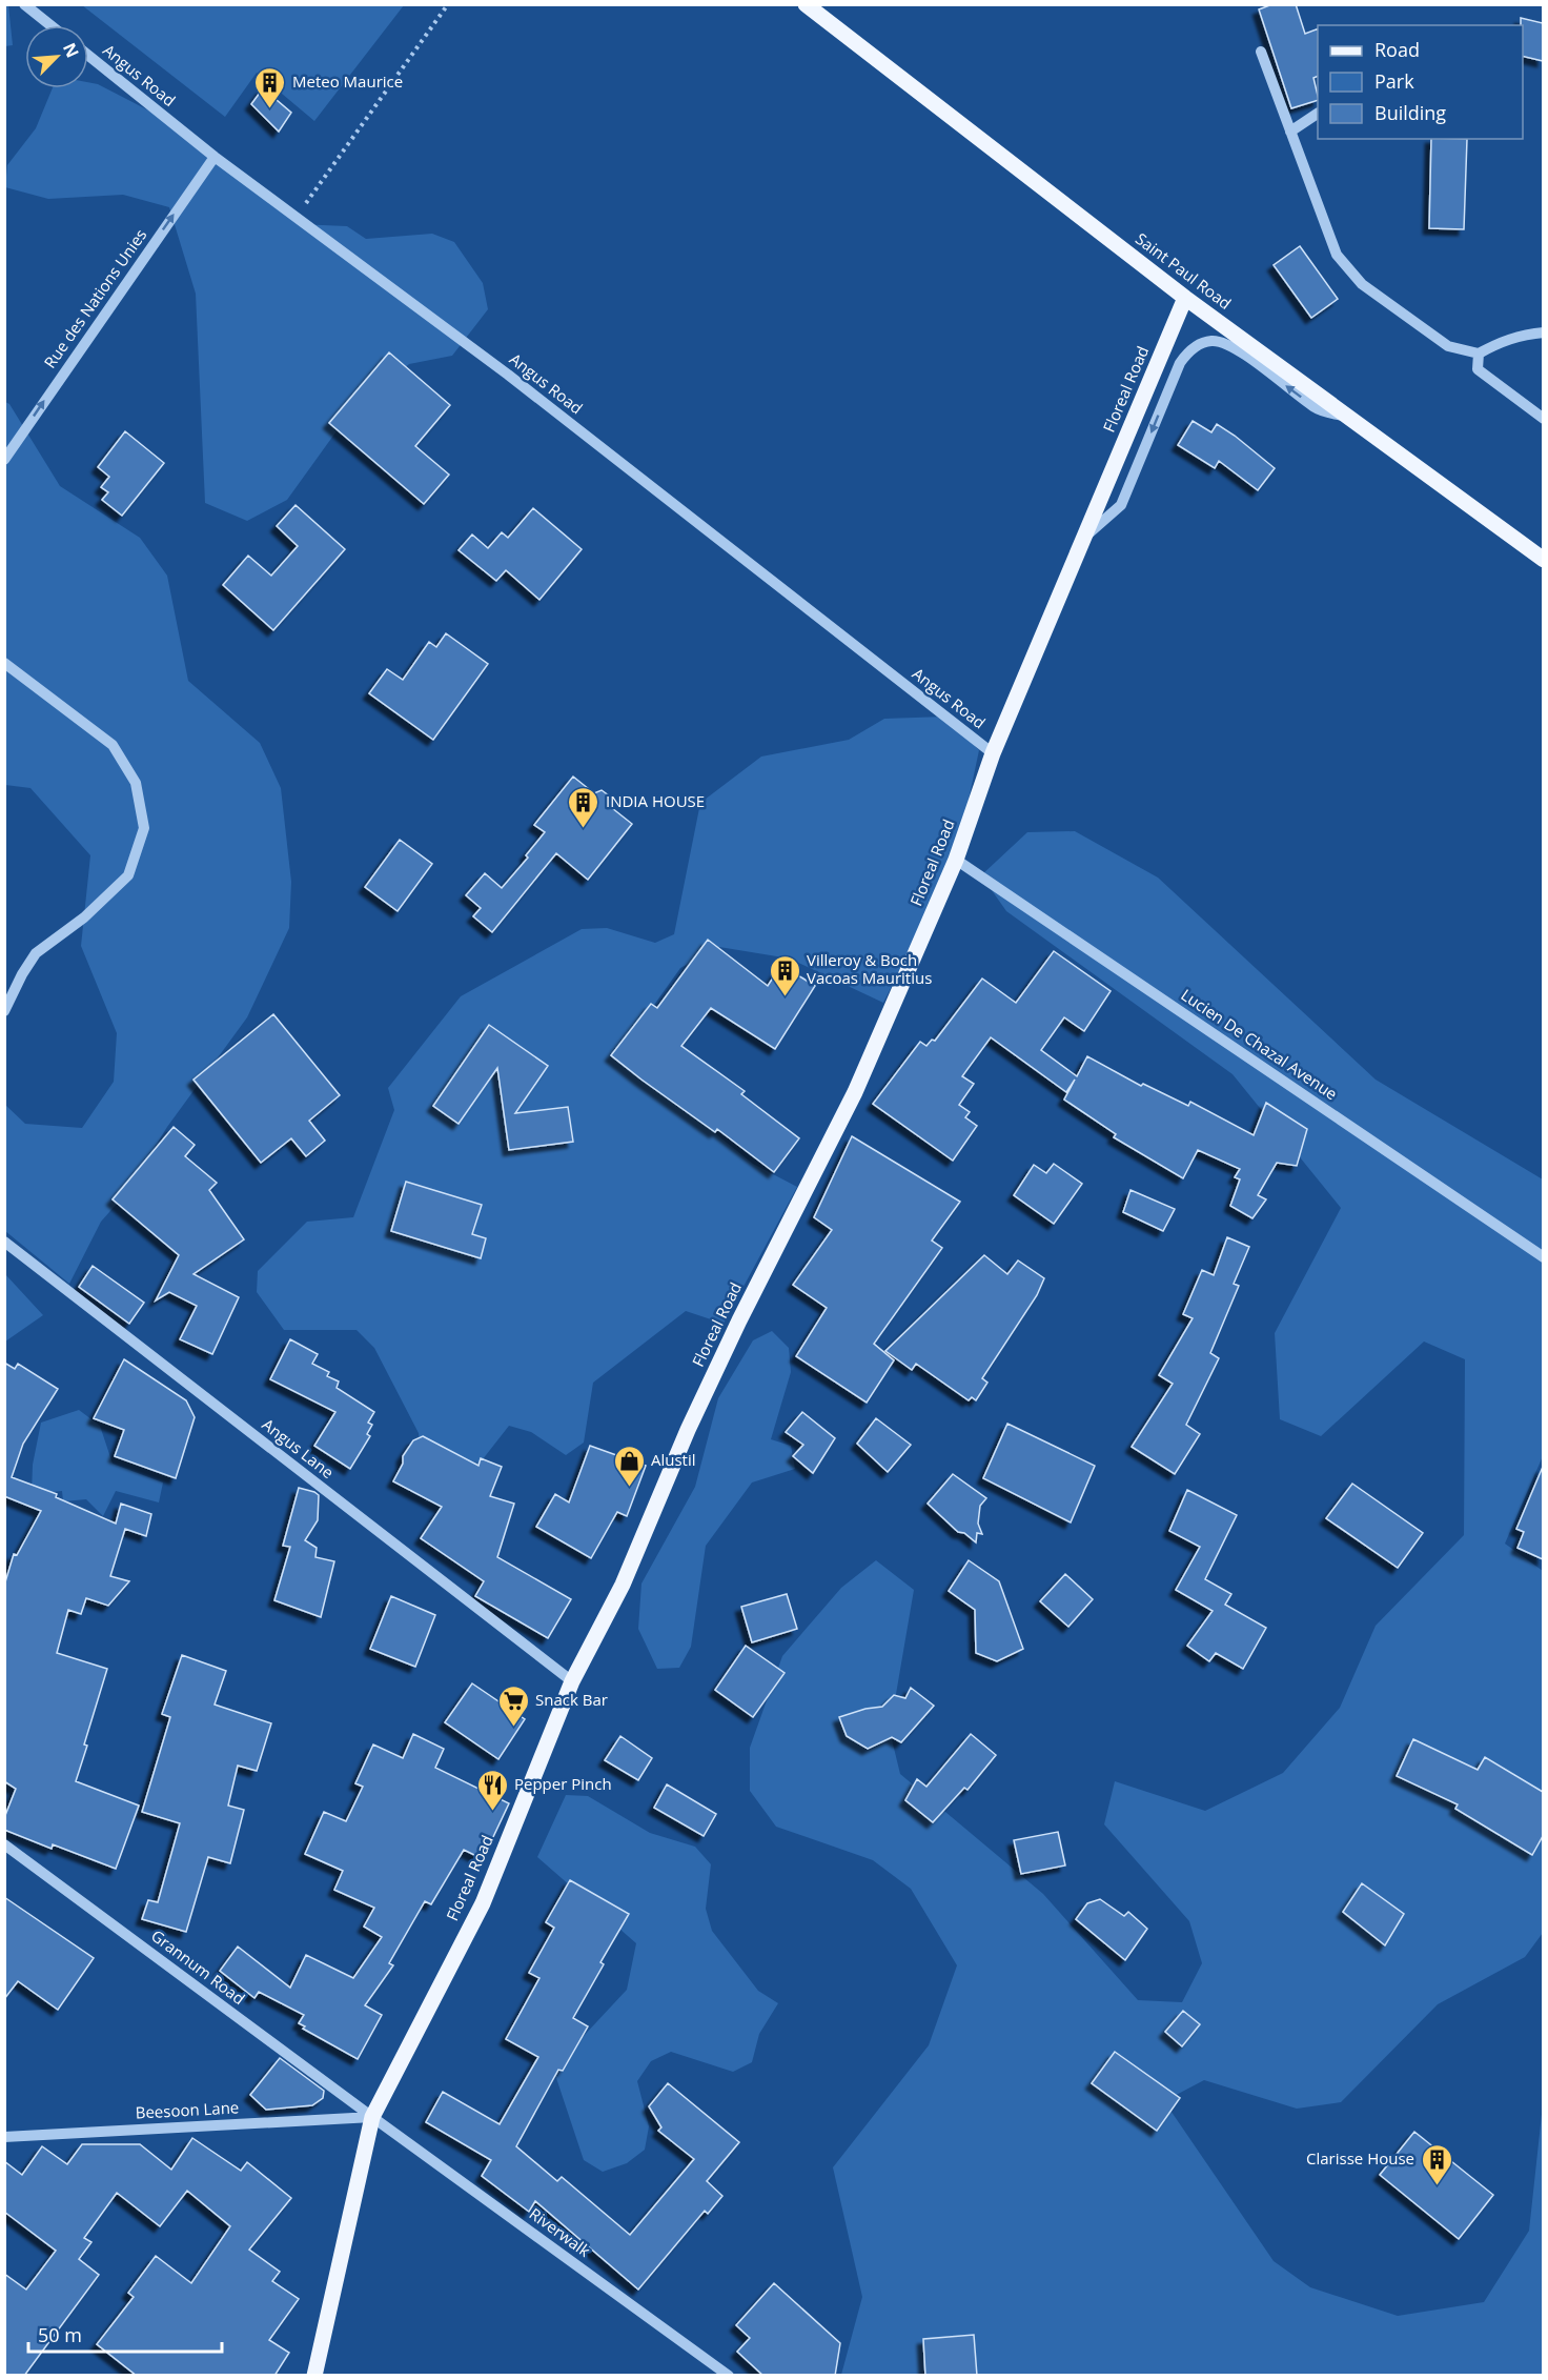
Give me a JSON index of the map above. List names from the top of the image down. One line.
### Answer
{"streets":{"main road":["Saint Paul Road","Floreal Road"],"street":["Angus Road","Rue des Nations Unies","Lucien De Chazal Avenue","Angus Lane","Grannum Road","Beesoon Lane","Riverwalk"]},"crossings":[["Angus Road","Rue des Nations Unies"],["Angus Road","Floreal Road"],["Saint Paul Road","Floreal Road"],["Floreal Road","Lucien De Chazal Avenue"],["Floreal Road","Angus Lane"],["Floreal Road","Grannum Road"],["Floreal Road","Beesoon Lane"],["Floreal Road","Riverwalk"],["Grannum Road","Beesoon Lane"],["Grannum Road","Riverwalk"],["Beesoon Lane","Riverwalk"]],"one_way":["Rue des Nations Unies"],"places":{"building":["Meteo Maurice","INDIA HOUSE","Villeroy & Boch Vacoas Mauritius","Clarisse House"],"shop":["Alustil"],"supermarket":["Snack Bar"],"restaurant":["Pepper Pinch"]},"legend":["Road","Park","Building"],"scale_bar":"50 m","north":"top right"}
